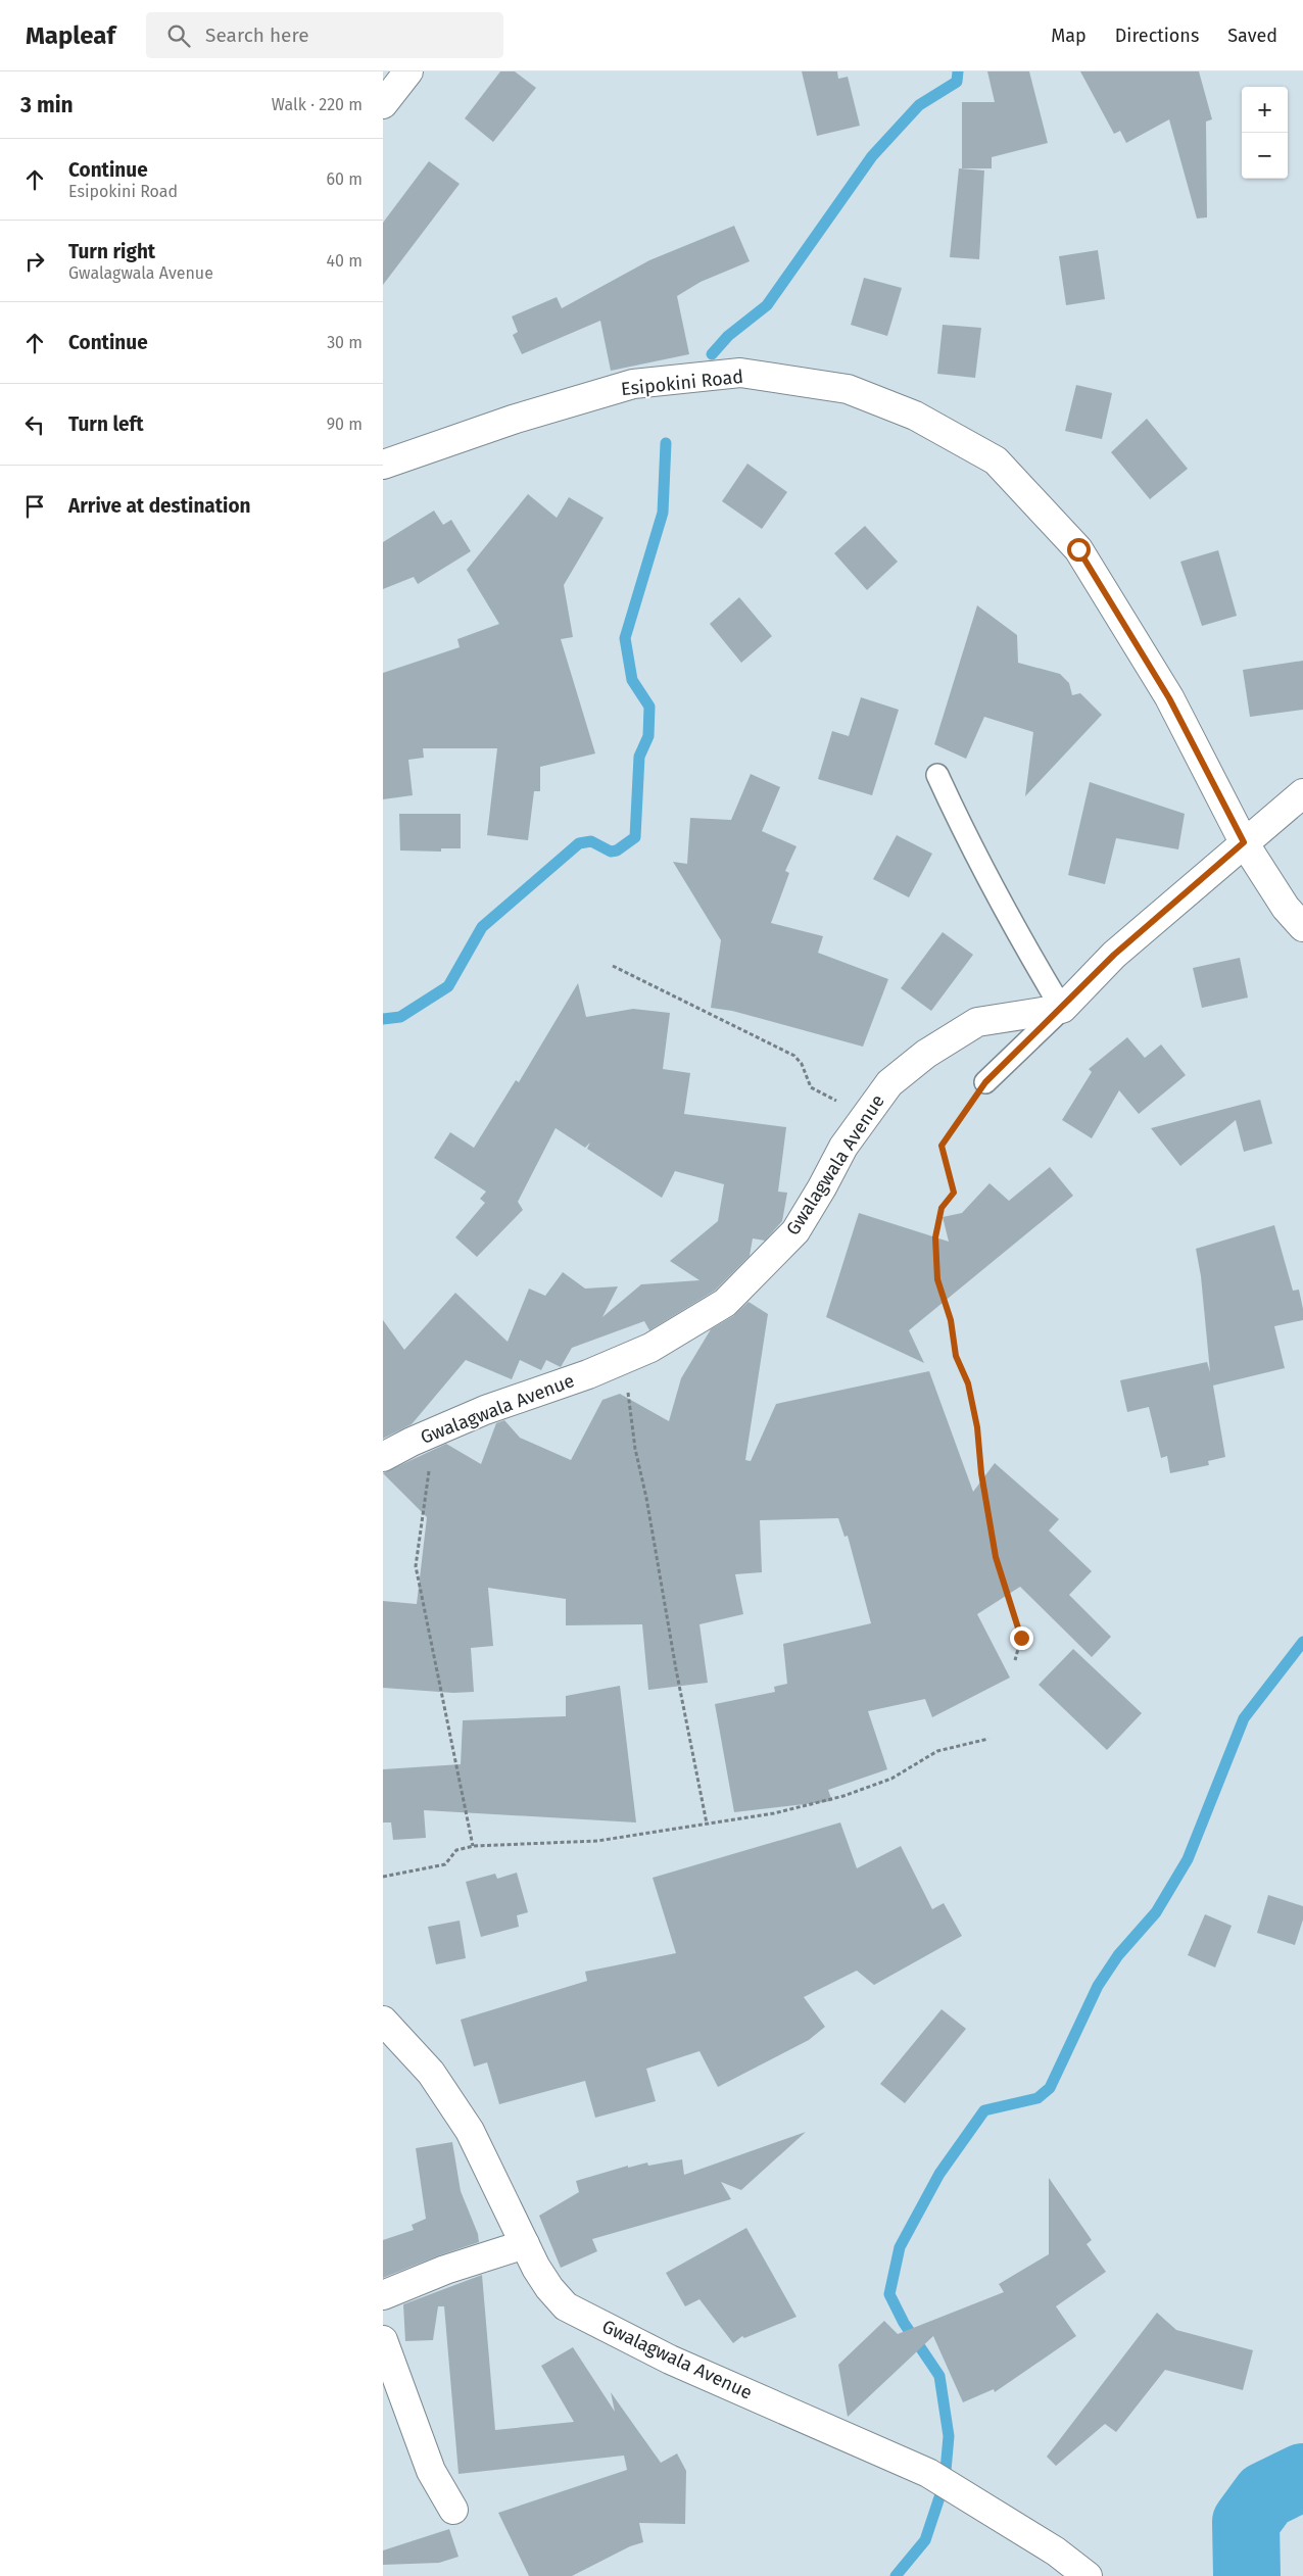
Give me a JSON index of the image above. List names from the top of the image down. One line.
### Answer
{"streets":{"street":["Esipokini Road","Gwalagwala Avenue"]},"page":{"header":"Mapleaf","search":"Search here","nav":["Map","Directions","Saved"],"heading":["3 min","Walk · 220 m"],"map_buttons":["+","−"],"list":[["Continue","Esipokini Road","60 m"],["Turn right","Gwalagwala Avenue","40 m"],["Continue","30 m"],["Turn left","90 m"],"Arrive at destination"]}}
